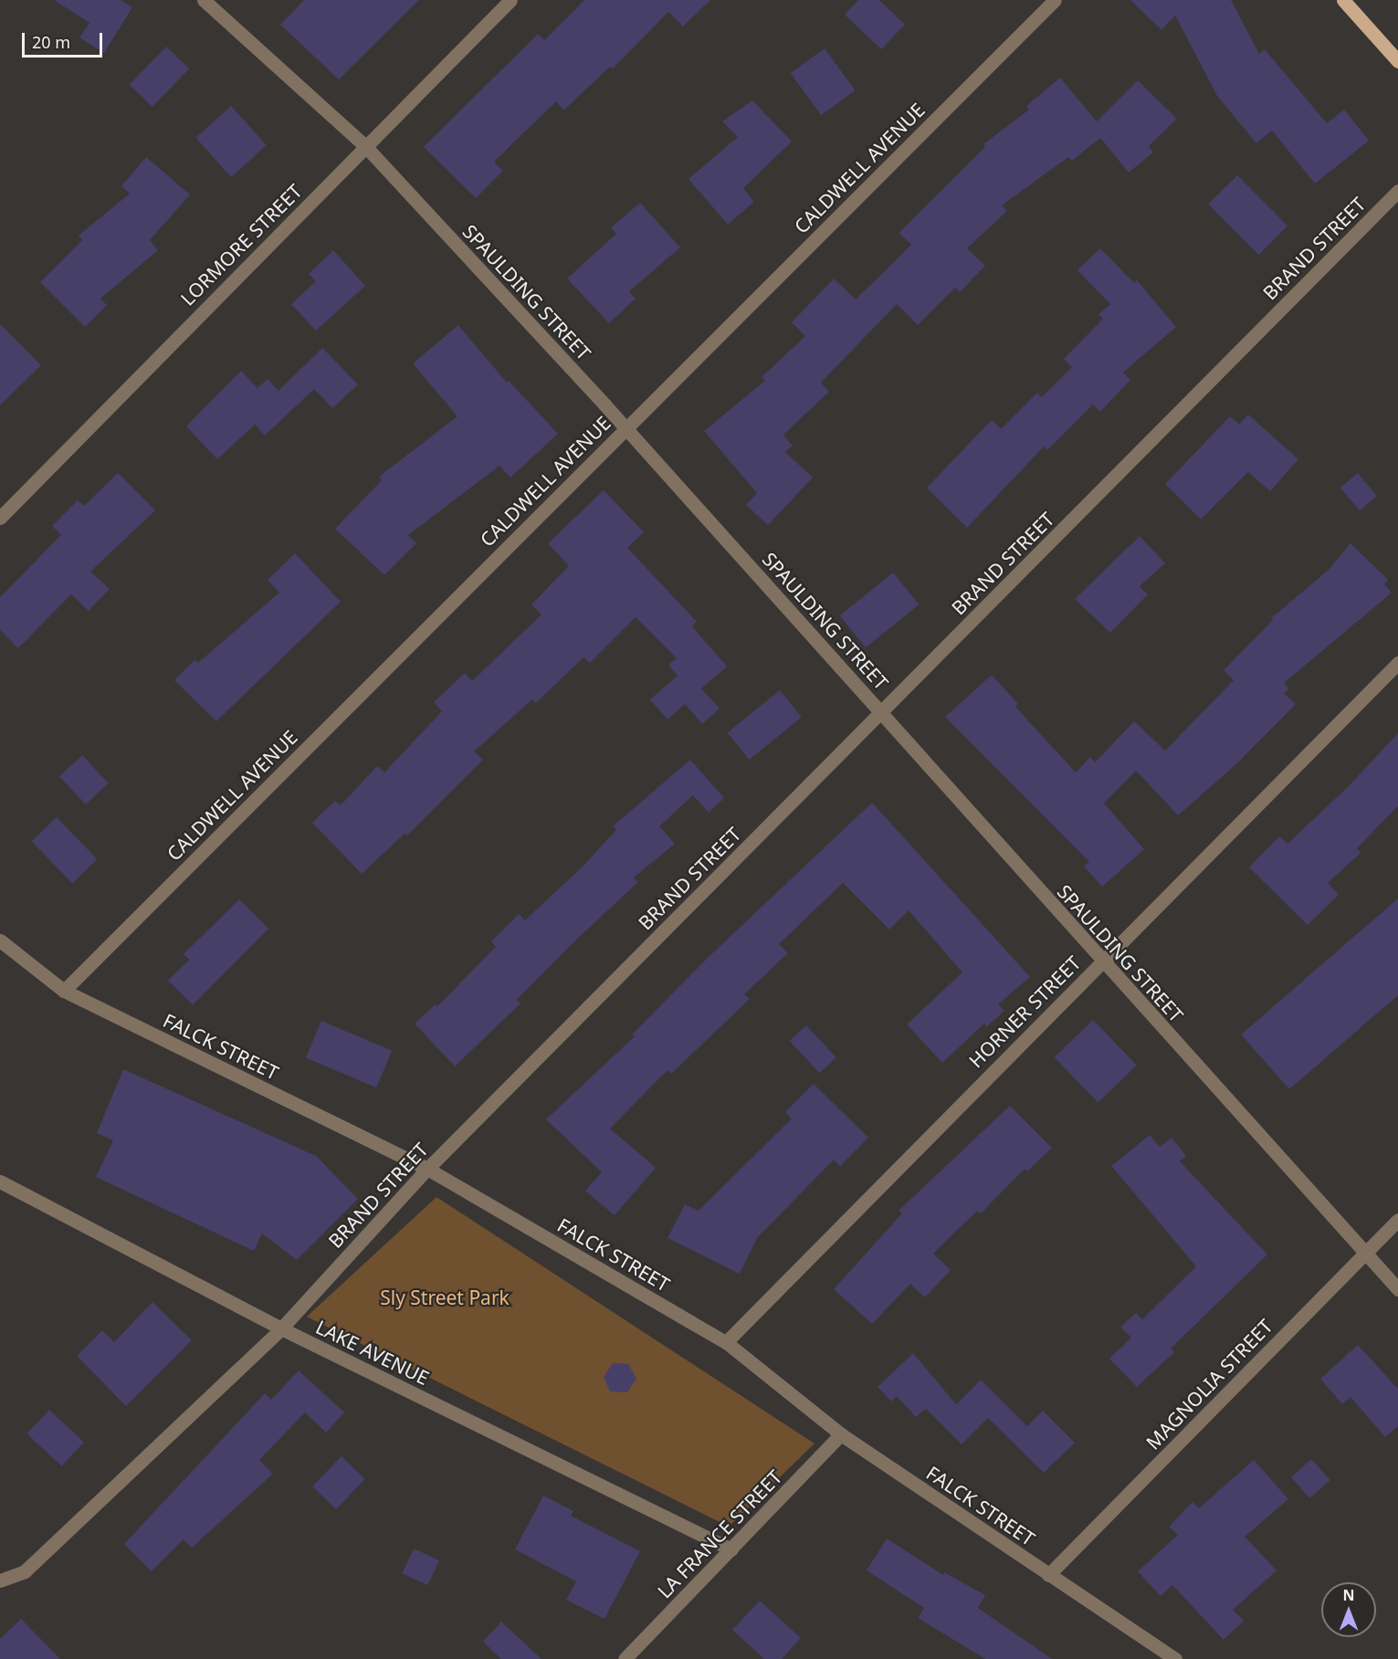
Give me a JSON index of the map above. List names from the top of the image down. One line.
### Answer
{"streets":{"street":["CALDWELL AVENUE","LORMORE STREET","BRAND STREET","SPAULDING STREET","HORNER STREET","FALCK STREET","LAKE AVENUE","MAGNOLIA STREET","LA FRANCE STREET"]},"crossings":[["CALDWELL AVENUE","SPAULDING STREET"],["CALDWELL AVENUE","FALCK STREET"],["LORMORE STREET","SPAULDING STREET"],["BRAND STREET","SPAULDING STREET"],["BRAND STREET","FALCK STREET"],["BRAND STREET","LAKE AVENUE"],["SPAULDING STREET","HORNER STREET"],["SPAULDING STREET","MAGNOLIA STREET"],["HORNER STREET","FALCK STREET"],["FALCK STREET","MAGNOLIA STREET"],["FALCK STREET","LA FRANCE STREET"],["LAKE AVENUE","LA FRANCE STREET"]],"parks":["Sly Street Park"],"scale_bar":"20 m","north":"top"}
